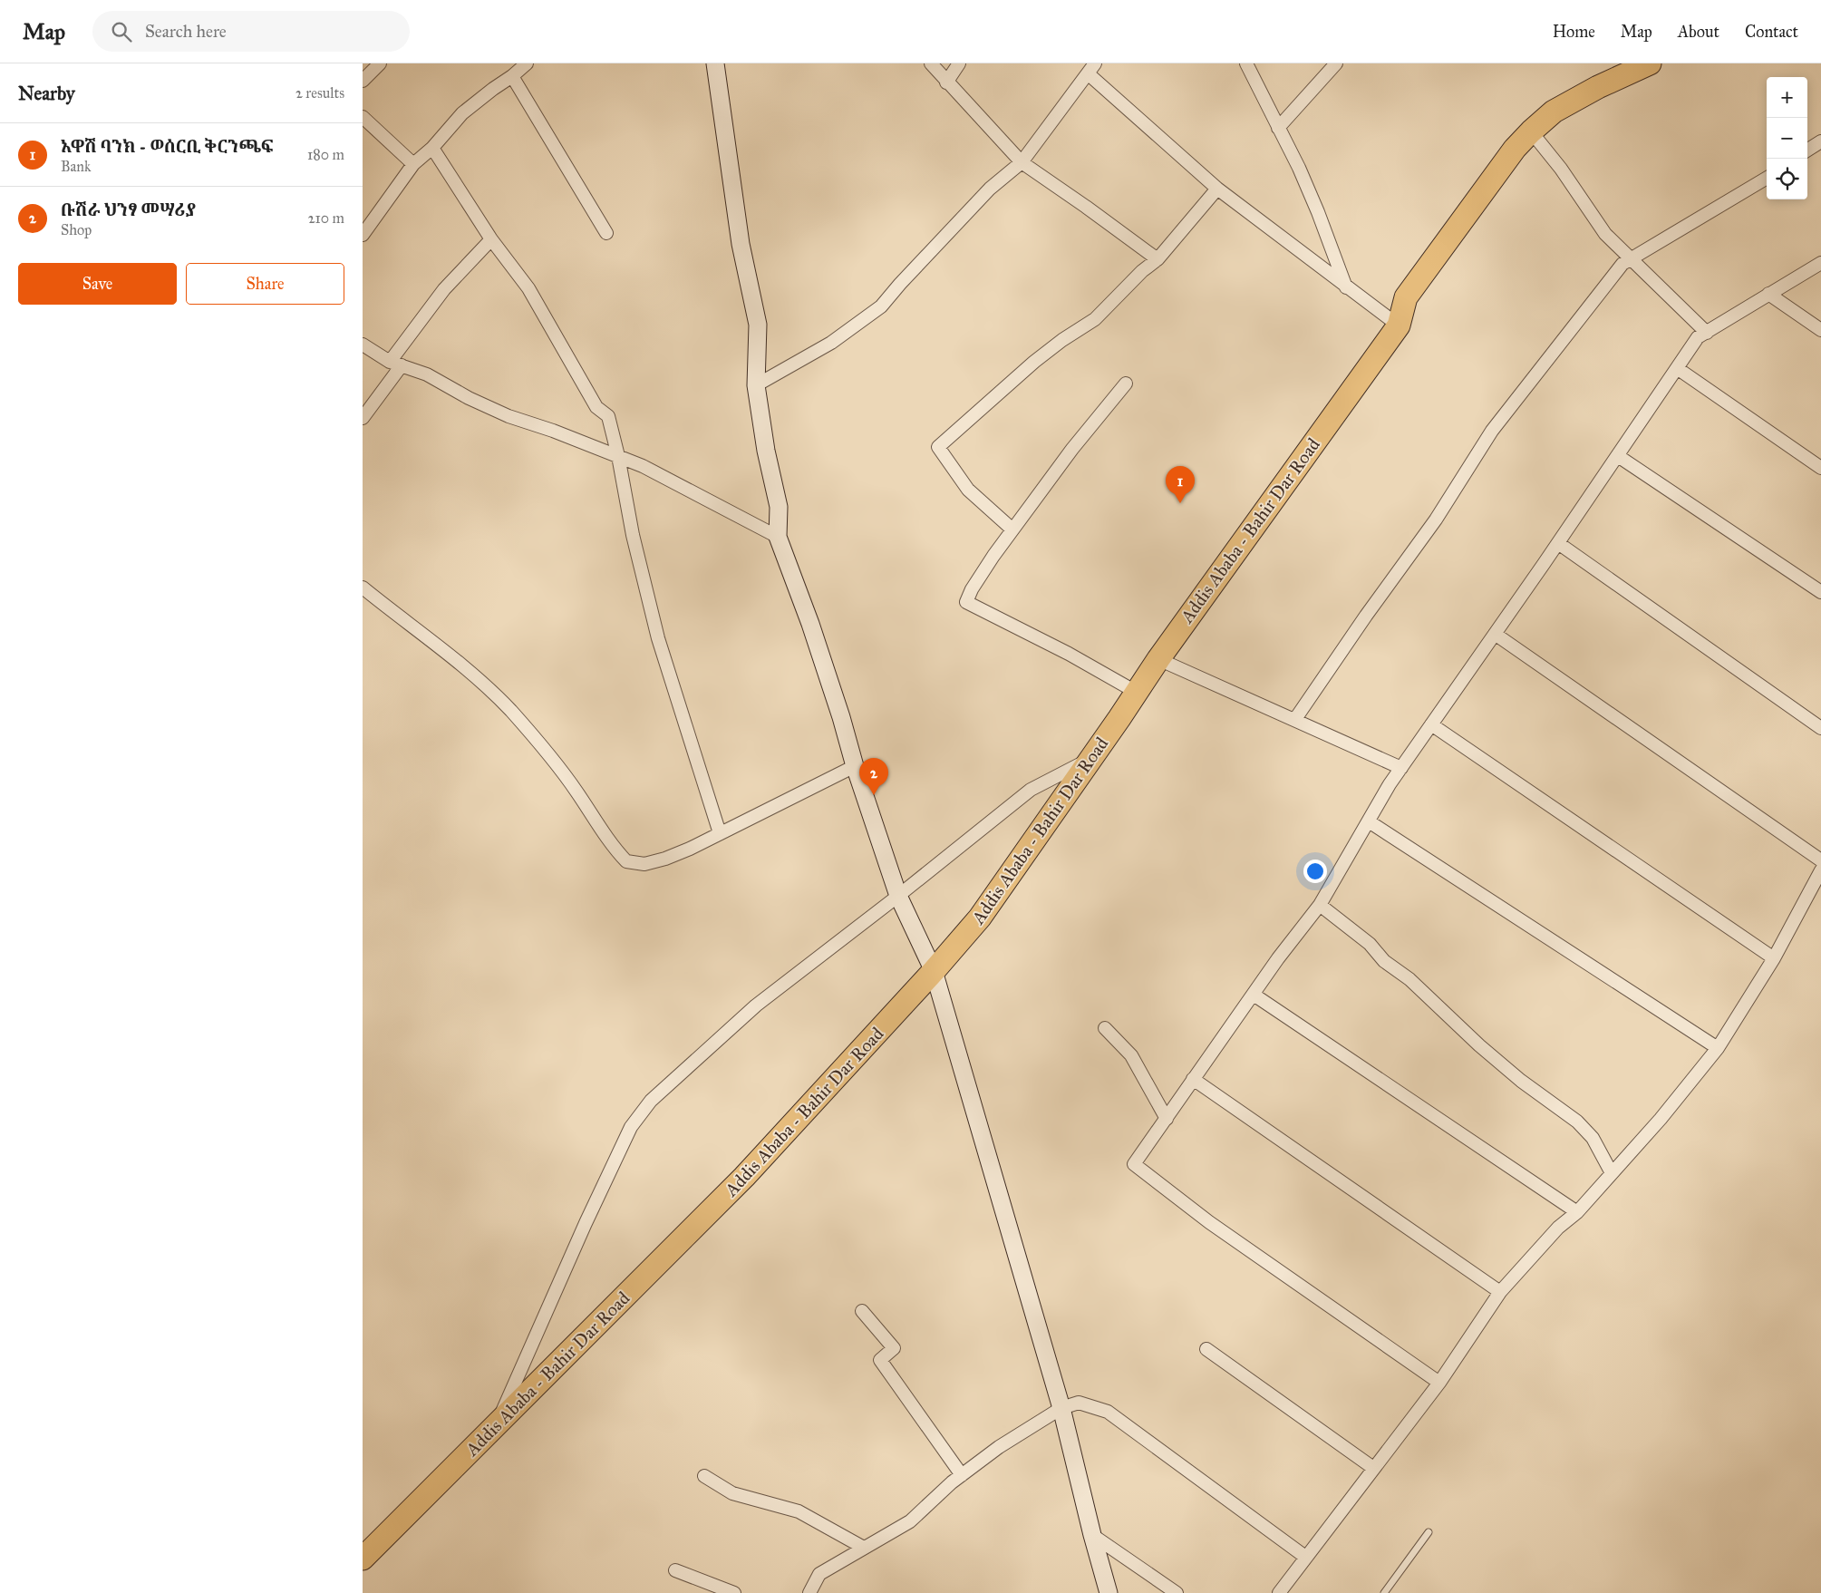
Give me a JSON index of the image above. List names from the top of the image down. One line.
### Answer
{"streets":{"highway":["Addis Ababa - Bahir Dar Road"]},"page":{"header":"Map","search":"Search here","nav":["Home","Map","About","Contact"],"heading":["Nearby","2 results"],"map_buttons":["+","−"],"list":[{"mark":"1","name":"አዋሽ ባንክ - ወሰርቢ ቅርንጫፍ","note":"Bank","value":"180 m"},{"mark":"2","name":"ቡሽራ ህንፃ መሣሪያ","note":"Shop","value":"210 m"}],"buttons":["Save","Share"],"pins":["1","2"]}}
